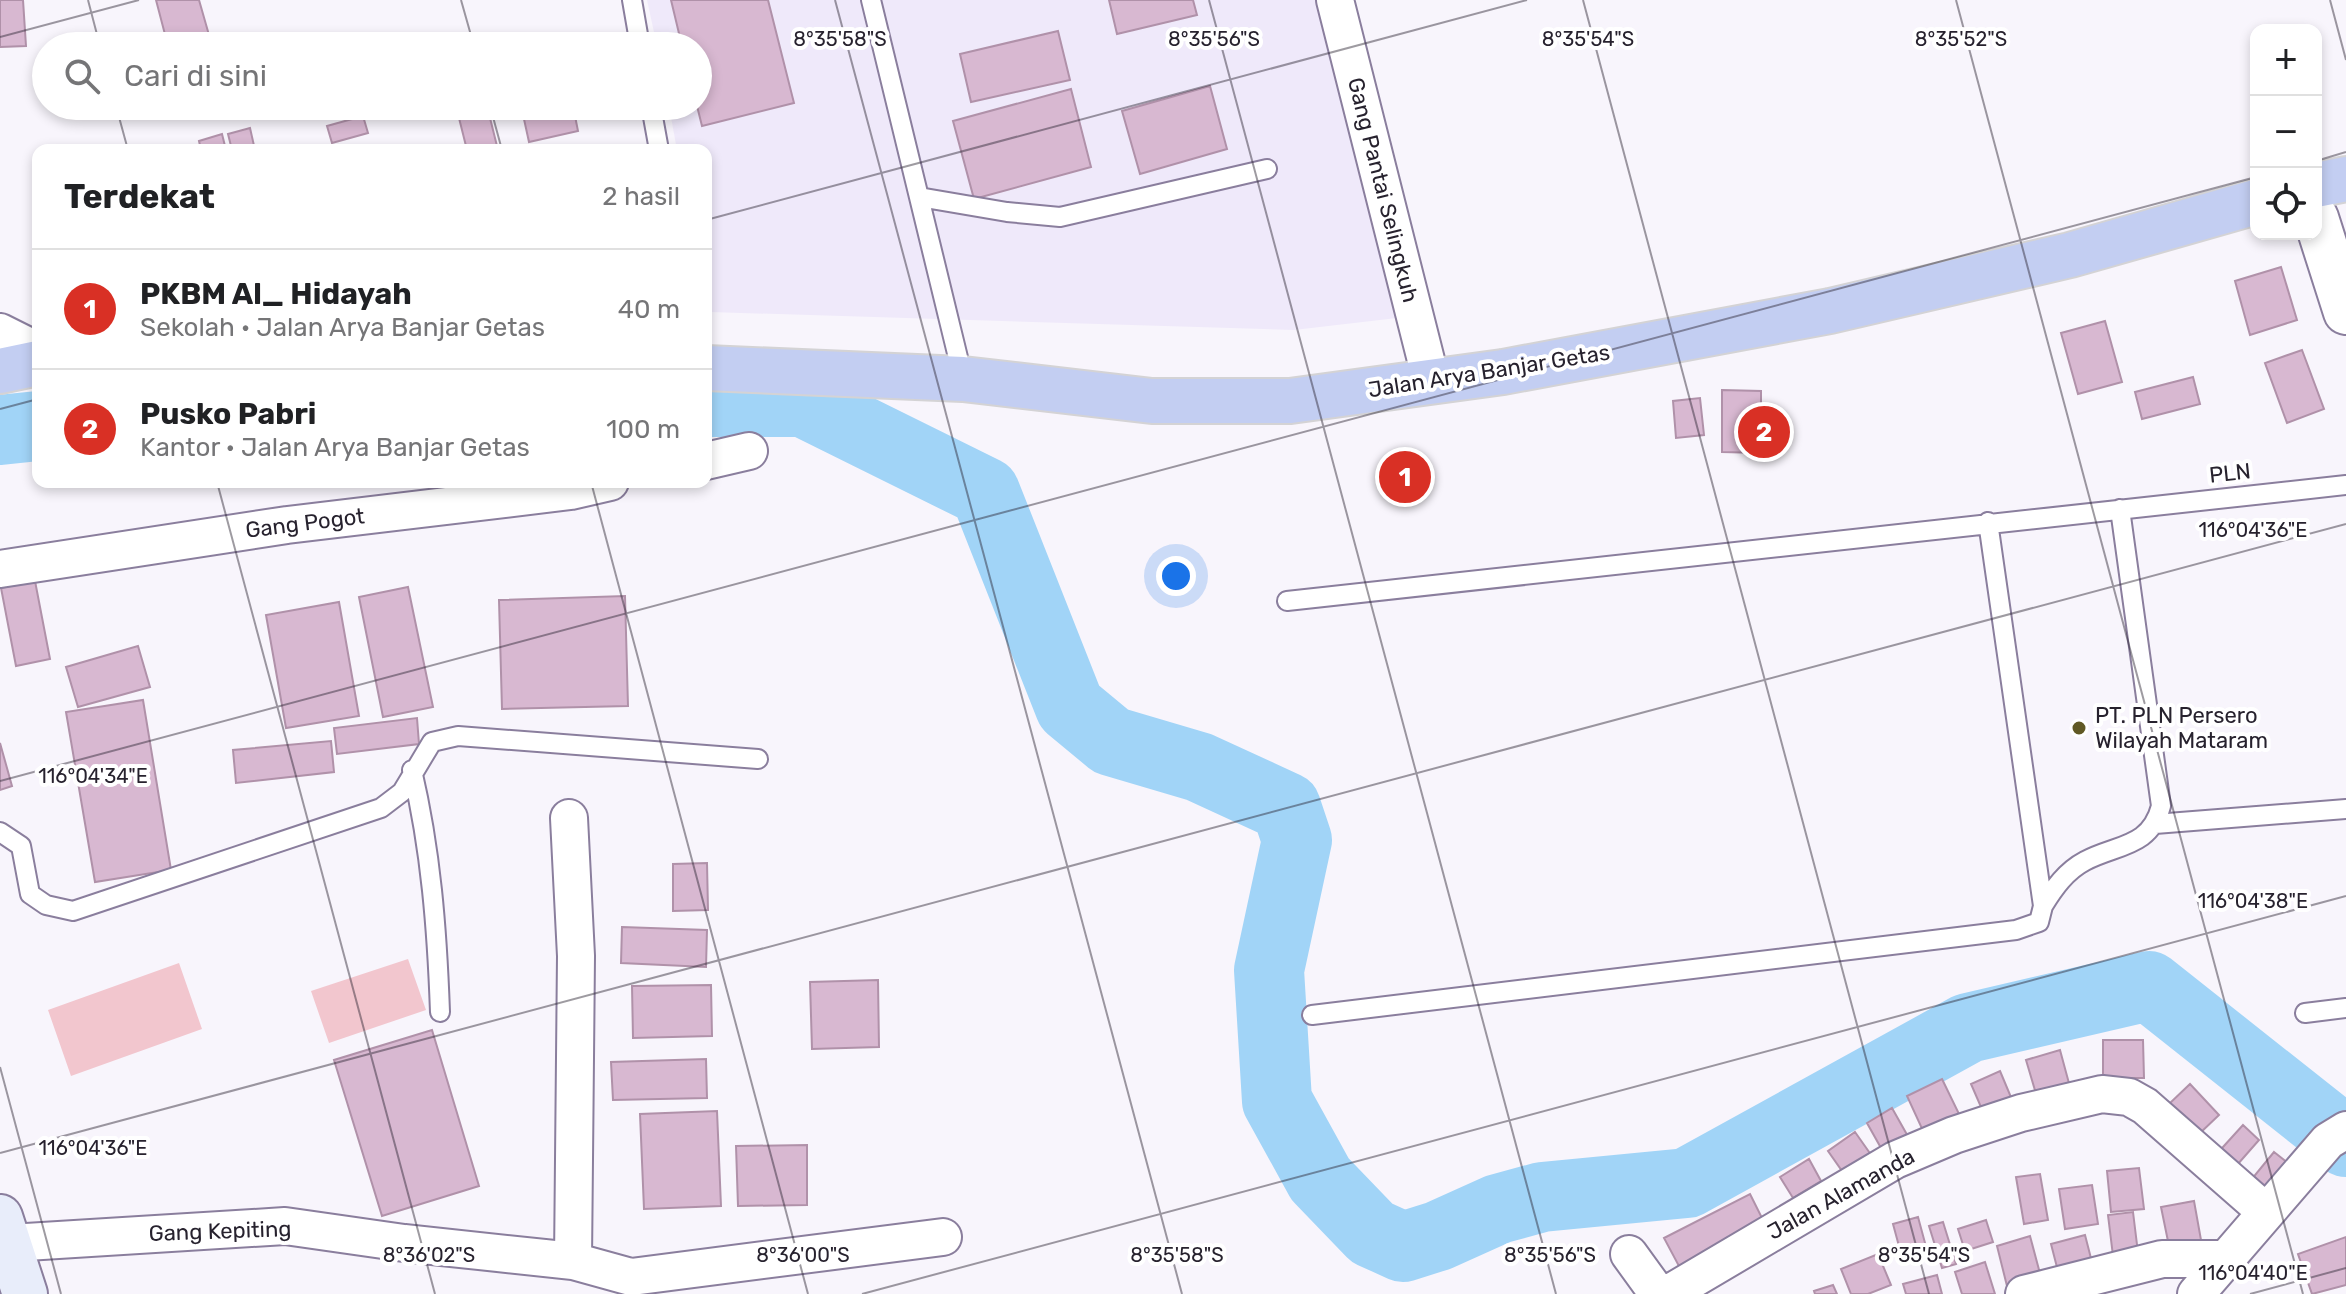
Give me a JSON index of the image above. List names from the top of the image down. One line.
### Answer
{"streets":{"highway":["Jalan Arya Banjar Getas"],"street":["Gang Pantai Selingkuh","Gang Pogot","Jalan Alamanda","Gang Kepiting"],"lane":["PLN"]},"crossings":[["Gang Pantai Selingkuh","Jalan Arya Banjar Getas"]],"places":["PT. PLN Persero Wilayah Mataram"],"page":{"map_buttons":["+","−"],"search":"Cari di sini","heading":["Terdekat","2 hasil"],"list":[{"mark":"1","name":"PKBM Al_ Hidayah","note":"Sekolah · Jalan Arya Banjar Getas","value":"40 m"},{"mark":"2","name":"Pusko Pabri","note":"Kantor · Jalan Arya Banjar Getas","value":"100 m"}],"pins":["2","1"]},"coordinates":["8°35'58\"S","8°35'56\"S","8°35'54\"S","8°35'52\"S","116°04'36\"E","116°04'34\"E","116°04'38\"E","8°36'02\"S","8°36'00\"S","116°04'40\"E"]}
